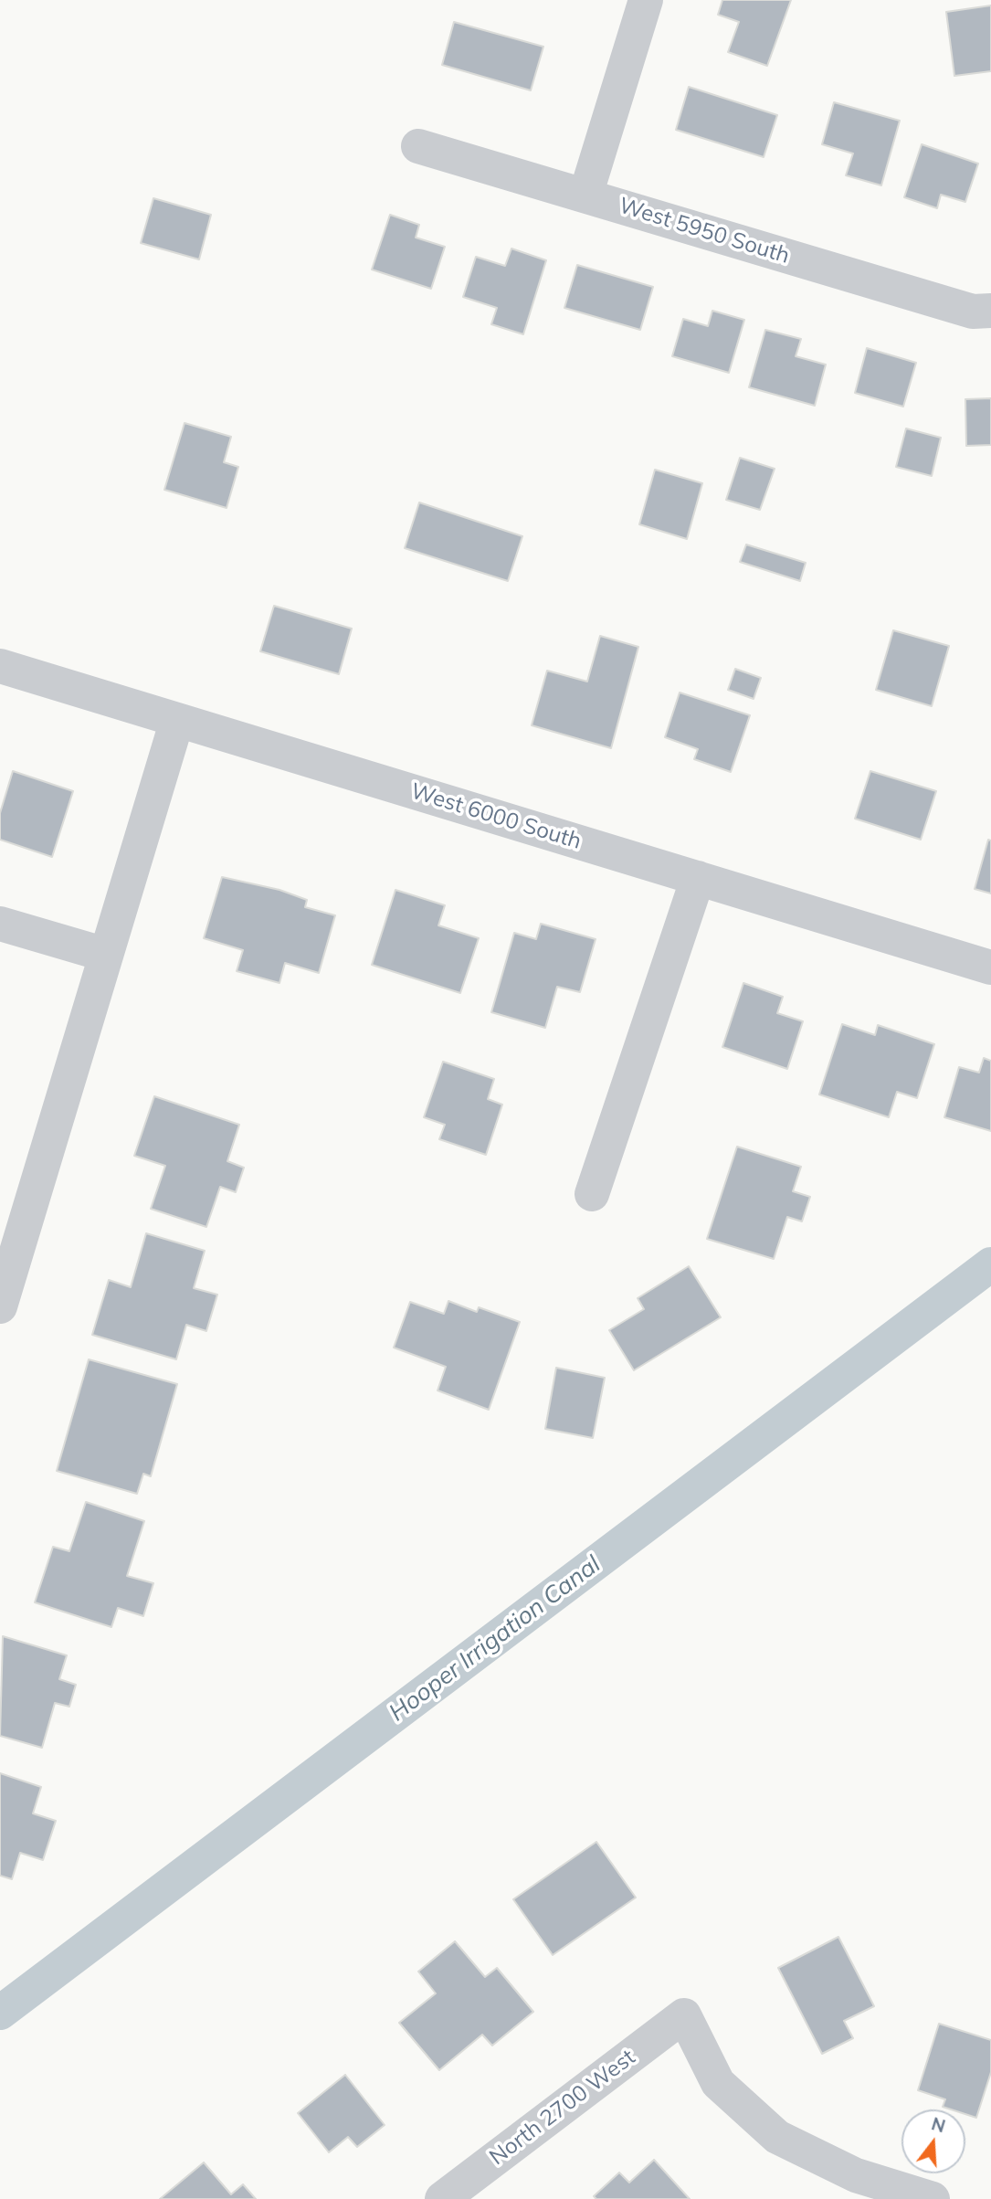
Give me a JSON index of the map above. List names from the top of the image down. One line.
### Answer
{"streets":{"street":["West 5950 South","West 6000 South","North 2700 West"]},"water":["Hooper Irrigation Canal"],"north":"top"}
